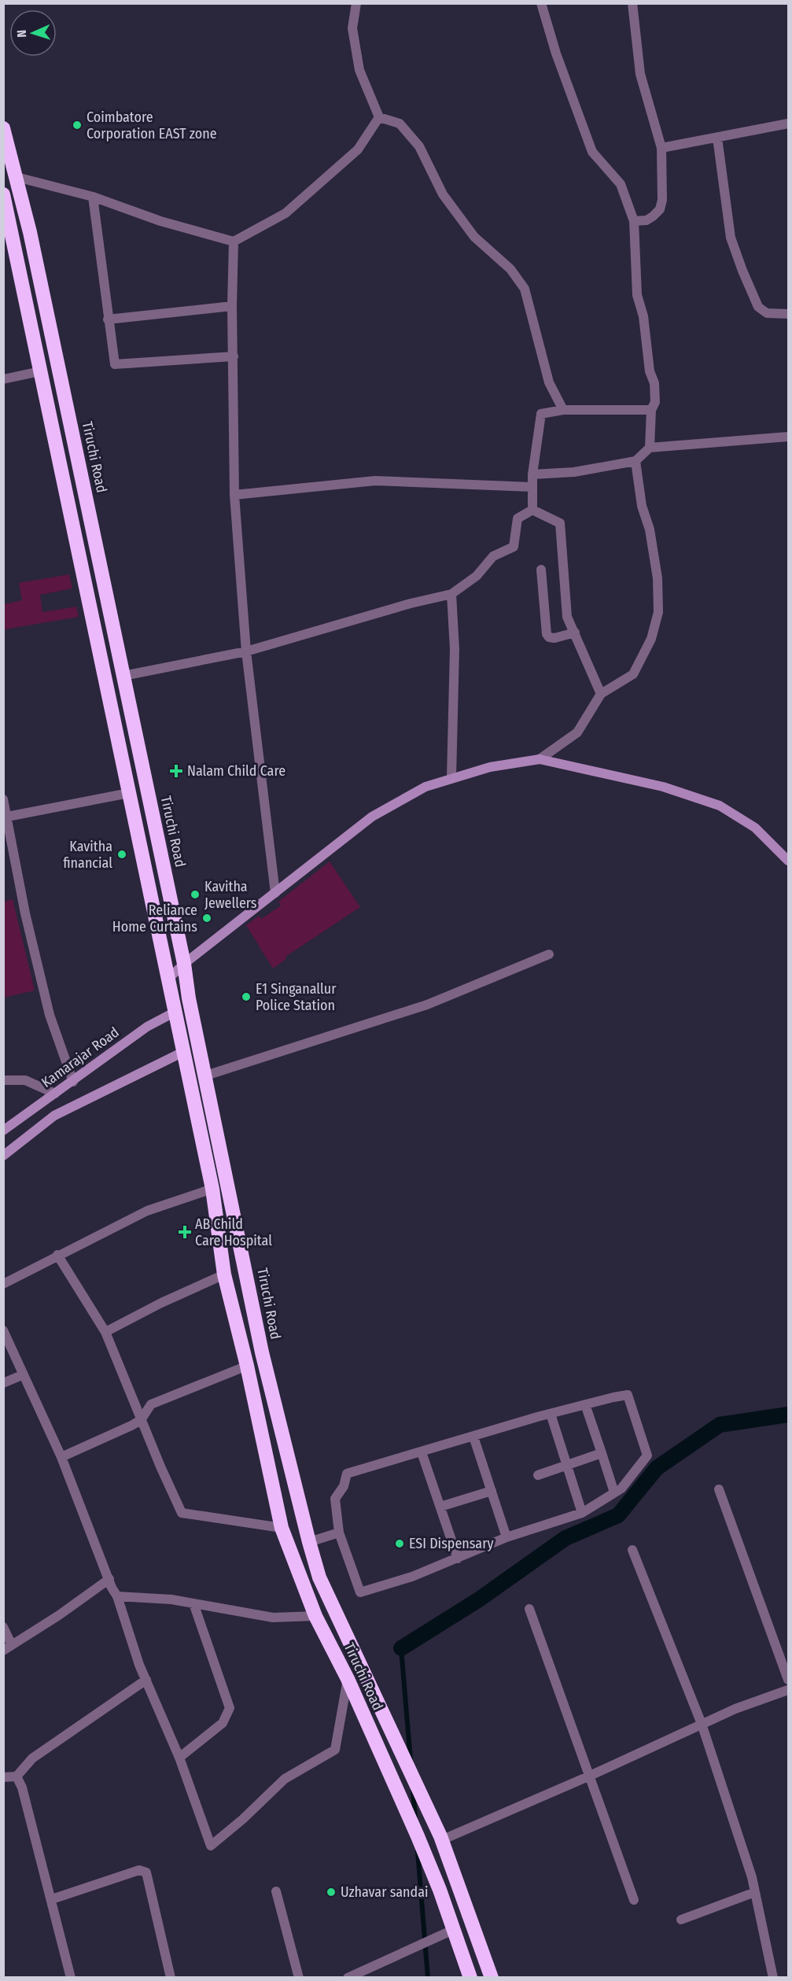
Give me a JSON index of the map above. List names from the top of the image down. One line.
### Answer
{"streets":{"highway":["Tiruchi Road"],"main road":["Kamarajar Road"]},"crossings":[["Tiruchi Road","Kamarajar Road"]],"places":{"other":["Coimbatore Corporation EAST zone","Kavitha financial","Kavitha Jewellers","Reliance Home Curtains","E1 Singanallur Police Station","ESI Dispensary","Uzhavar sandai"],"health":["Nalam Child Care","AB Child Care Hospital"]},"north":"left"}
